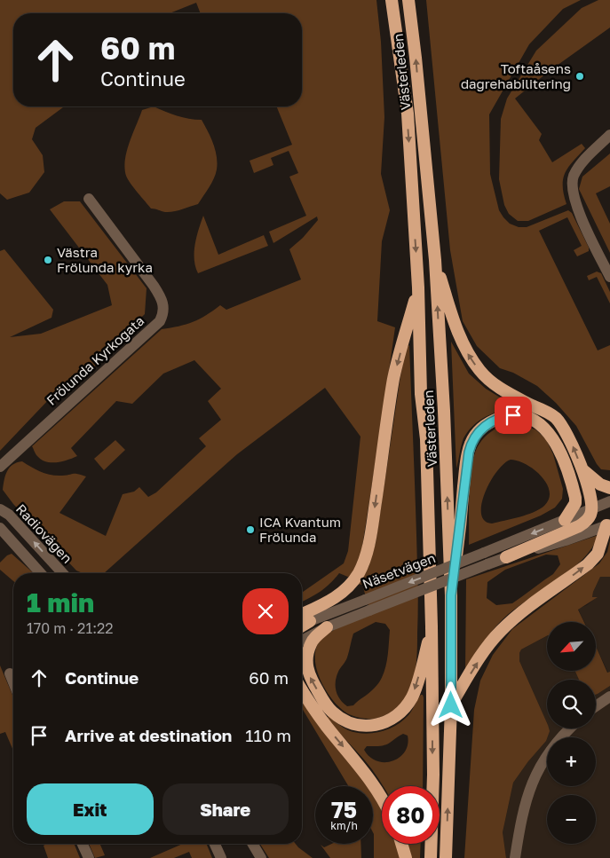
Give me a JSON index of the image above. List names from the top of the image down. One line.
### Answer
{"streets":{"highway":["Västerleden"],"street":["Frölunda Kyrkogata","Radiovägen","Näsetvägen"]},"places":["Toftaåsens dagrehabilitering","Västra Frölunda kyrka","ICA Kvantum Frölunda"],"north":"bottom left","page":{"turn":["60 m","Continue"],"heading":["1 min","170 m · 21:22"],"map_buttons":["+","−"],"list":[{"name":"Continue","value":"60 m"},{"name":"Arrive at destination","value":"110 m"}],"buttons":["Exit","Share"],"speed":"75 km/h","limit":"80"}}
